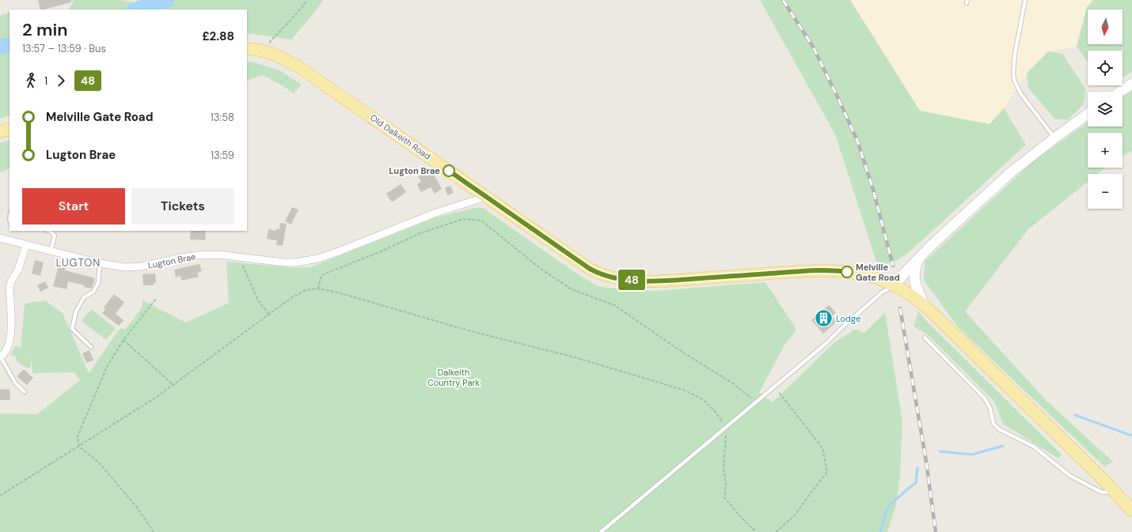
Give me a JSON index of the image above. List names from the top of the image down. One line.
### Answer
{"streets":{"main road":["Old Dalkeith Road"],"street":["Lugton Brae"]},"crossings":[["Old Dalkeith Road","Lugton Brae"]],"districts":["LUGTON"],"parks":["Dalkeith Country Park"],"places":{"other":["Lugton Brae","Melville Gate Road"],"building":["Lodge"]},"lines":["bus line 48"],"north":"bottom","page":{"on_map":"48","map_buttons":["+","−"],"heading":["2 min","13:57 – 13:59 · Bus","£2.88"],"legs":["1","48"],"list":[{"name":"Melville Gate Road","value":"13:58"},{"name":"Lugton Brae","value":"13:59"}],"buttons":["Start","Tickets"]}}
